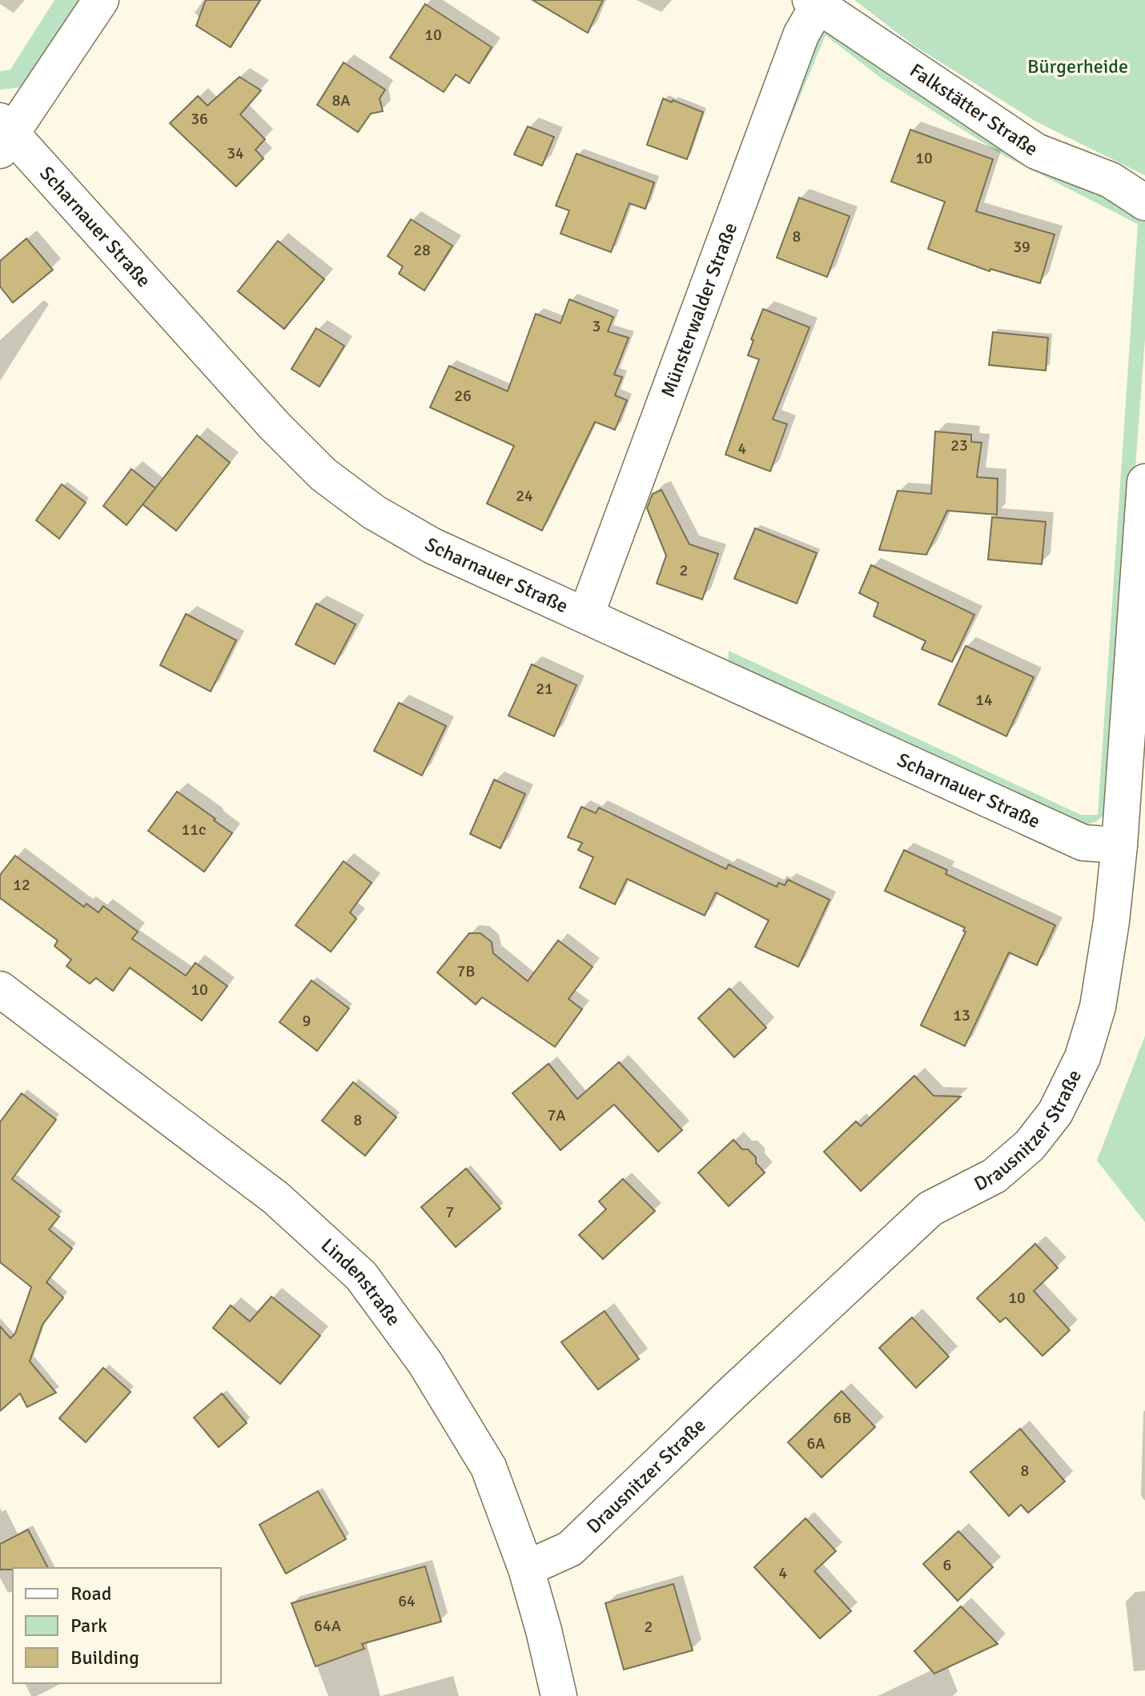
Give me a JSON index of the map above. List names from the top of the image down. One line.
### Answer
{"streets":{"street":["Falkstätter Straße","Scharnauer Straße","Münsterwalder Straße","Drausnitzer Straße","Lindenstraße"]},"crossings":[["Falkstätter Straße","Münsterwalder Straße"],["Scharnauer Straße","Münsterwalder Straße"],["Scharnauer Straße","Drausnitzer Straße"],["Drausnitzer Straße","Lindenstraße"]],"parks":["Bürgerheide"],"house_numbers":["10","8A","36","34","10","8","39","28","3","26","23","4","24","2","21","14","11c","12","7B","10","13","9","7A","8","7","10","6B","6A","8","6","4","64","64A","2"],"legend":["Road","Park","Building"]}
